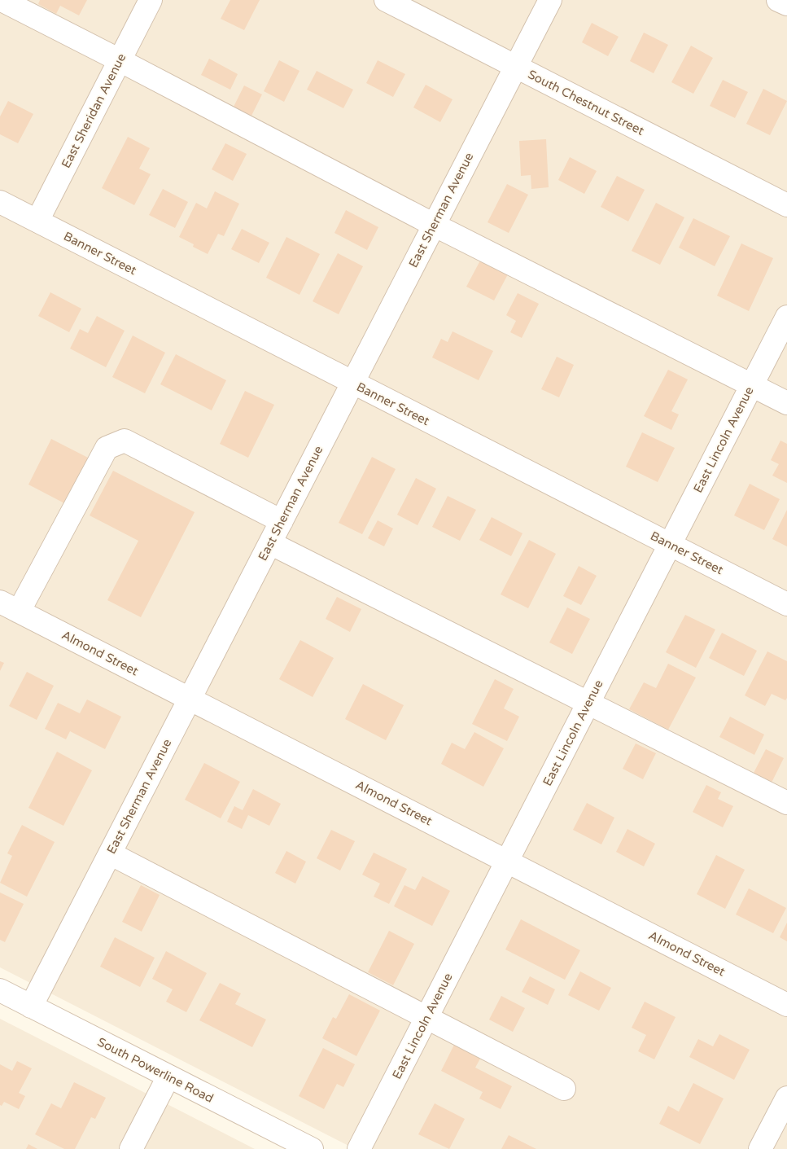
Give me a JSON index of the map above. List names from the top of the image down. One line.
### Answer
{"streets":{"street":["South Chestnut Street","East Sheridan Avenue","East Sherman Avenue","Banner Street","East Lincoln Avenue","Almond Street","South Powerline Road"]},"crossings":[["South Chestnut Street","East Sherman Avenue"],["East Sheridan Avenue","Banner Street"],["East Sherman Avenue","Banner Street"],["East Sherman Avenue","Almond Street"],["East Sherman Avenue","South Powerline Road"],["Banner Street","East Lincoln Avenue"],["East Lincoln Avenue","Almond Street"]]}
